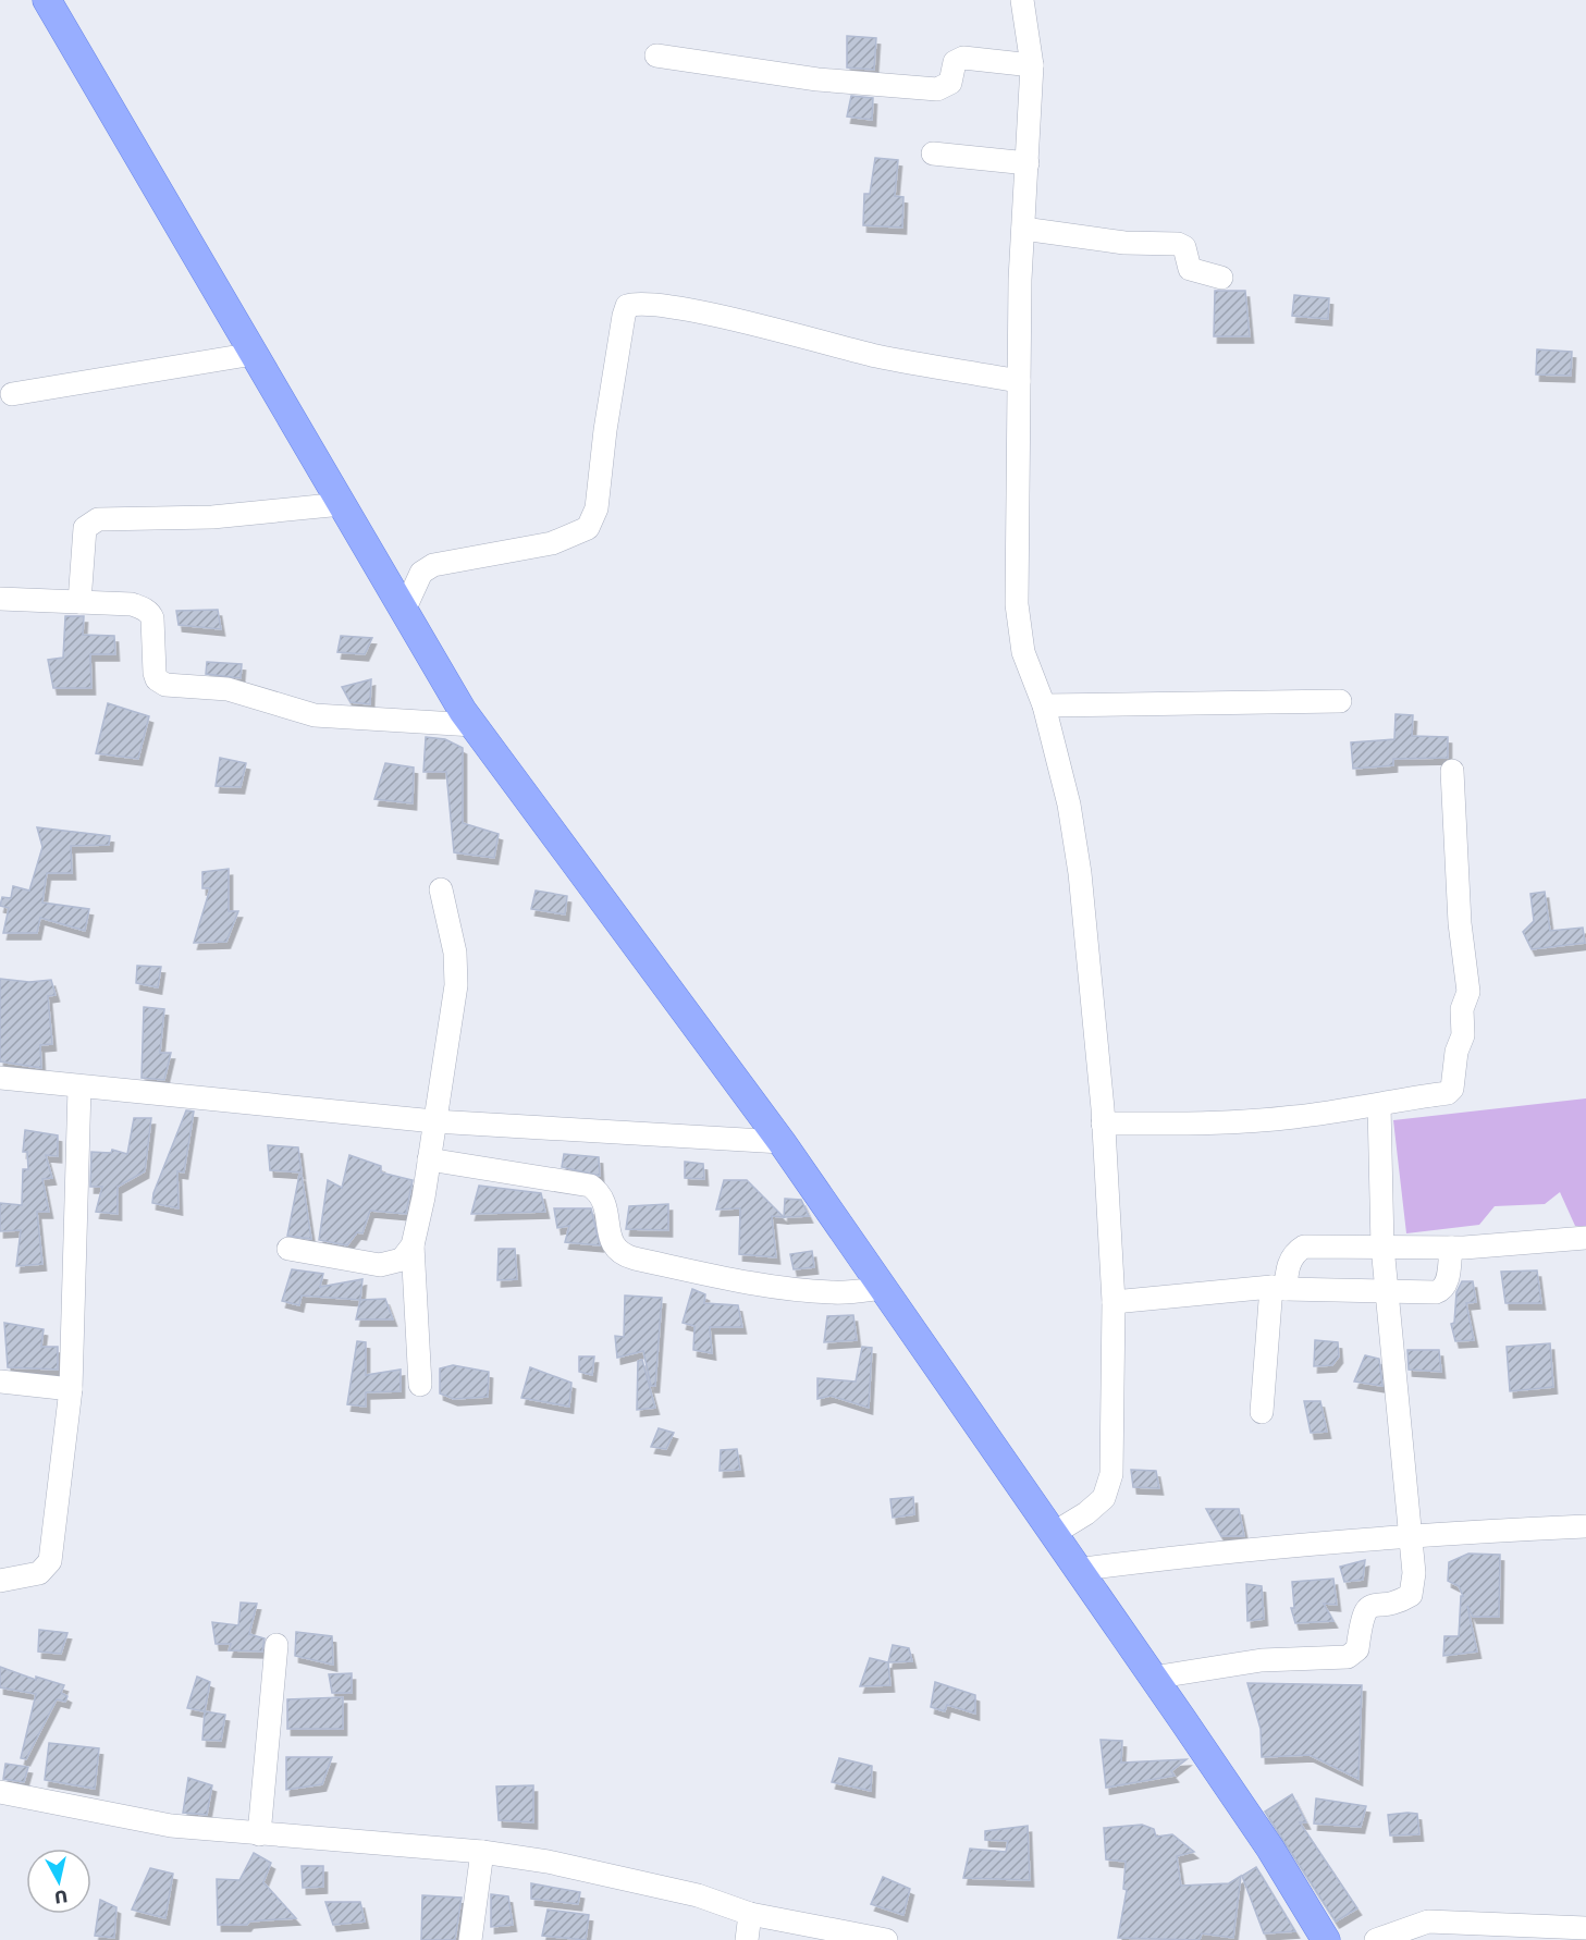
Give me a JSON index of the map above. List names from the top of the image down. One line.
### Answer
{"north":"bottom"}
